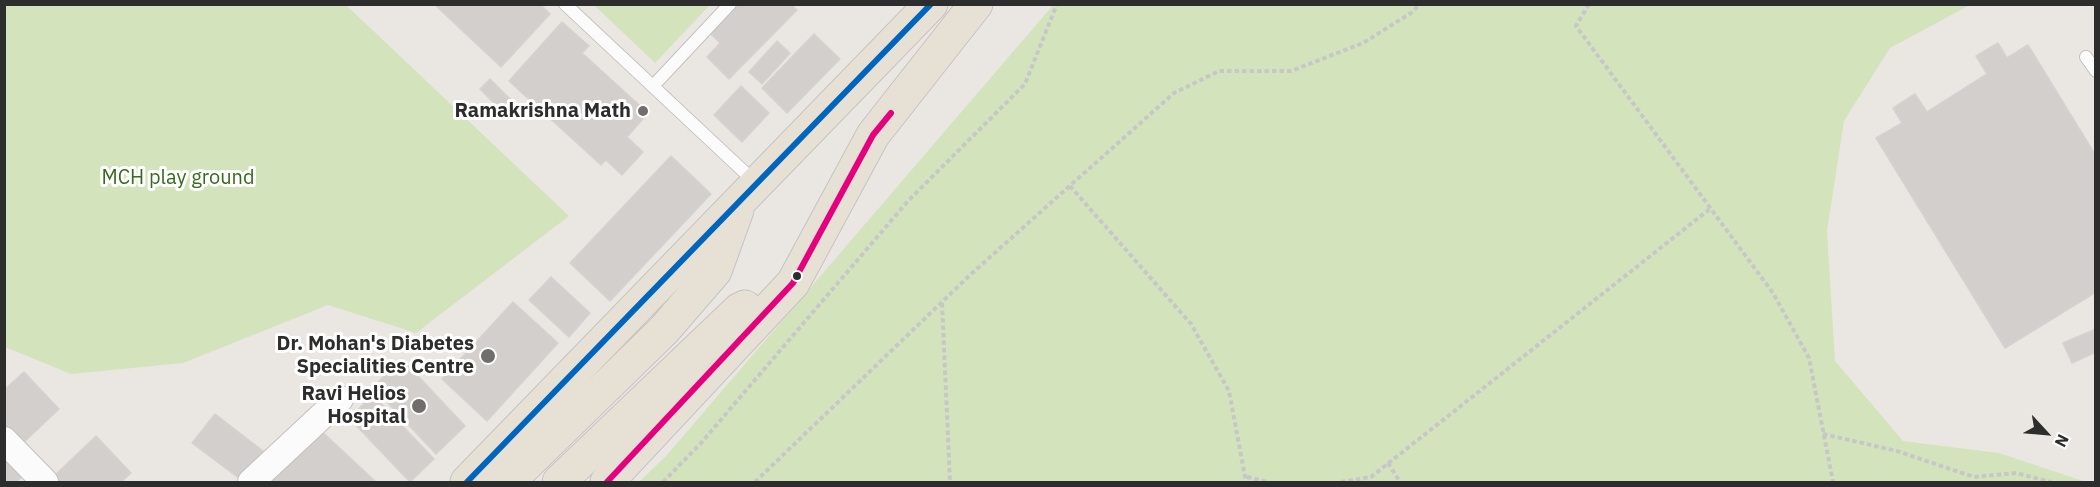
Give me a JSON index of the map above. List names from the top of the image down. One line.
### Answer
{"parks":["MCH play ground"],"places":["Ramakrishna Math","Dr. Mohan's Diabetes Specialities Centre","Ravi Helios Hospital"],"north":"bottom right"}
